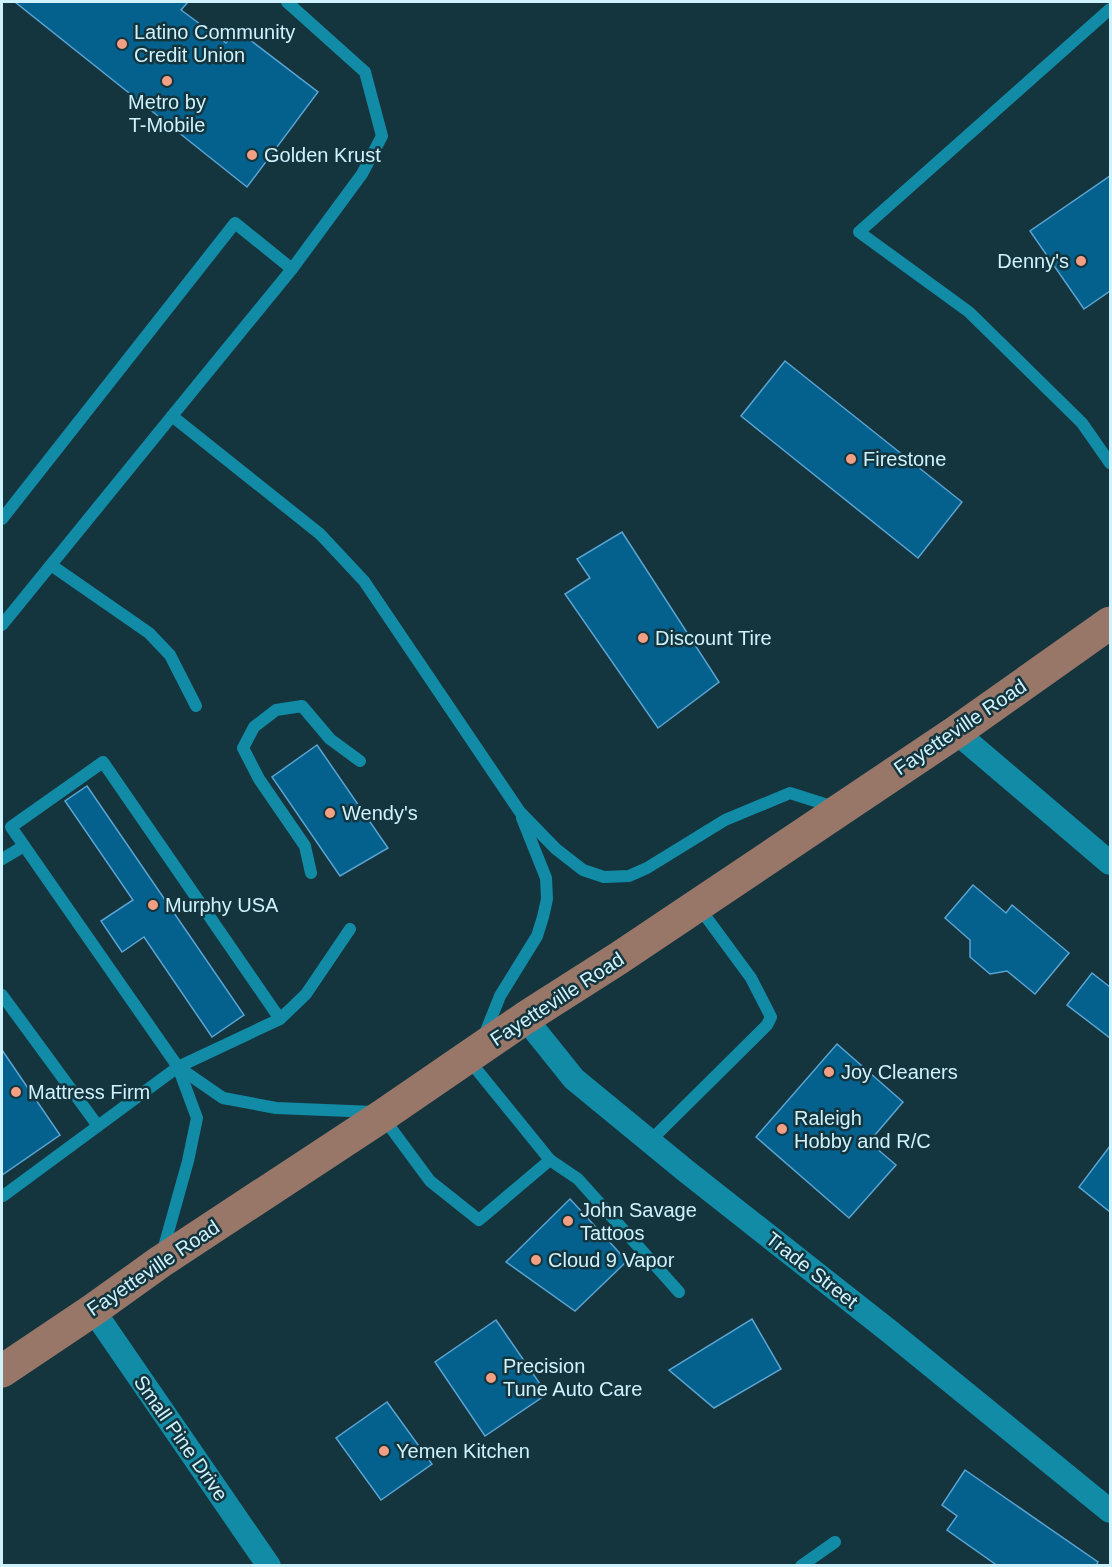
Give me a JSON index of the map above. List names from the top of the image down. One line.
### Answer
{"streets":{"highway":["Fayetteville Road"],"street":["Trade Street","Small Pine Drive"]},"crossings":[["Fayetteville Road","Trade Street"],["Fayetteville Road","Small Pine Drive"]],"places":["Latino Community Credit Union","Metro by T-Mobile","Golden Krust","Denny's","Firestone","Discount Tire","Wendy's","Murphy USA","Joy Cleaners","Mattress Firm","Raleigh Hobby and R/C","John Savage Tattoos","Cloud 9 Vapor","Precision Tune Auto Care","Yemen Kitchen"]}
